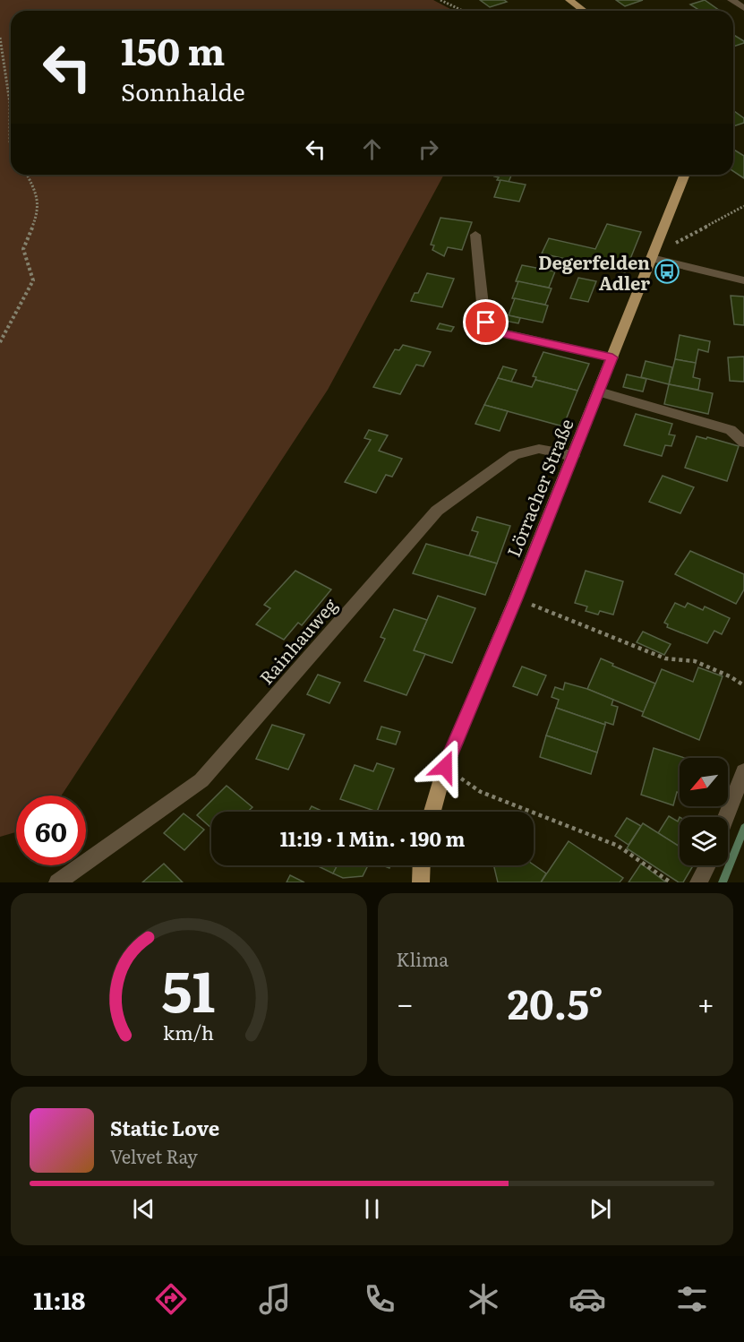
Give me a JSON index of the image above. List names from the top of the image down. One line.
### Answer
{"streets":{"main road":["Lörracher Straße"],"street":["Rainhauweg"]},"crossings":[["Lörracher Straße","Rainhauweg"]],"places":{"bus stop":["Degerfelden Adler"]},"north":"bottom left","page":{"turn":["150 m","Sonnhalde"],"limit":"60","trip":"11:19 · 1 Min. · 190 m","tile":"Klima","heat":["−","20.5°","+"],"song":["Static Love","Velvet Ray"],"tabs":"11:18","gauge":["51","km/h"]}}
